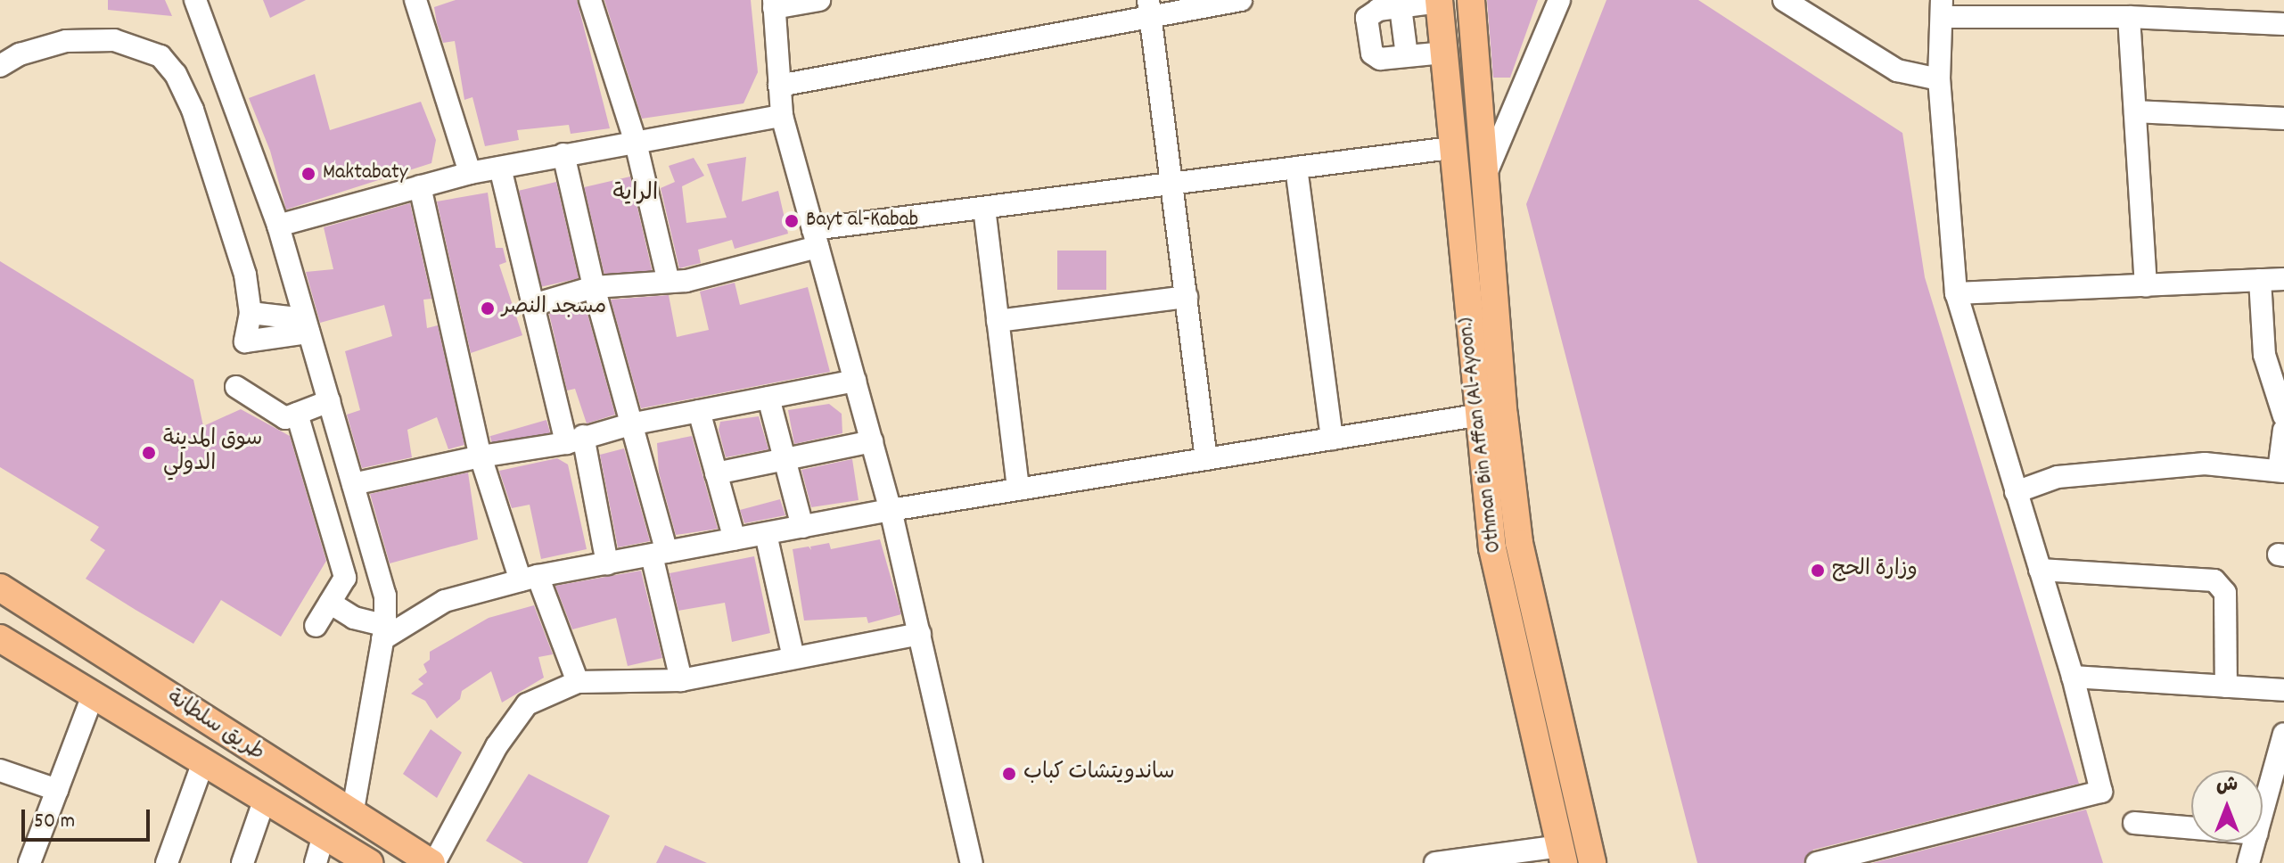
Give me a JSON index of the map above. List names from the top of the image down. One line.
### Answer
{"streets":{"main road":["Othman Bin Affan (Al-Ayoon.)","طريق سلطانة"]},"districts":["الراية"],"places":["Maktabaty","Bayt al-Kabab","مسجد النصر","سوق المدينة الدولي","وزارة الحج","ساندويتشات كباب"],"scale_bar":"50 m","north":"top"}
